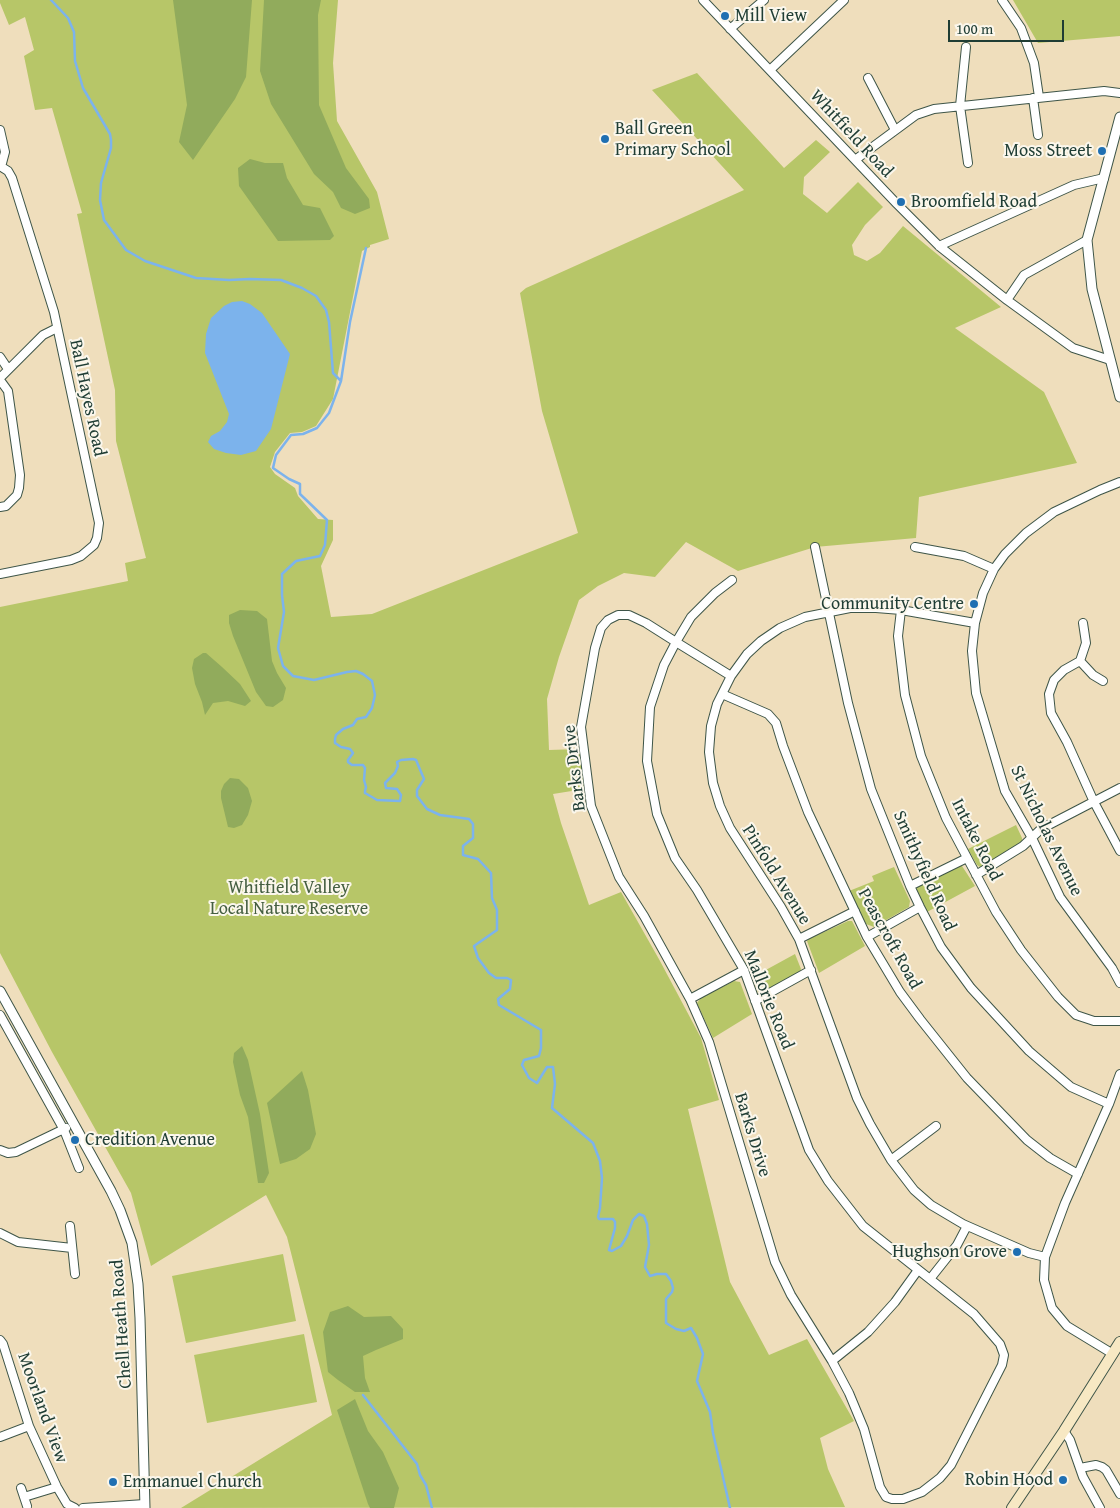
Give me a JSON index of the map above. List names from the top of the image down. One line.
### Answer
{"streets":{"street":["Whitfield Road","Ball Hayes Road","Barks Drive","St Nicholas Avenue","Intake Road","Smithyfield Road","Pinfold Avenue","Peascroft Road","Mallorie Road","Chell Heath Road","Moorland View"]},"crossings":[["Barks Drive","Pinfold Avenue"],["Barks Drive","Mallorie Road"],["St Nicholas Avenue","Pinfold Avenue"],["Intake Road","Pinfold Avenue"],["Smithyfield Road","Pinfold Avenue"],["Pinfold Avenue","Peascroft Road"]],"parks":["Whitfield Valley Local Nature Reserve"],"places":["Mill View","Ball Green Primary School","Moss Street","Broomfield Road","Community Centre","Credition Avenue","Hughson Grove","Robin Hood","Emmanuel Church"],"scale_bar":"100 m"}
